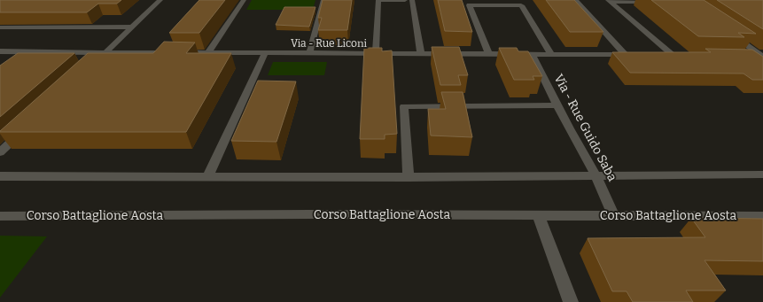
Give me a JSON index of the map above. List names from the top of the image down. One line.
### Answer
{"streets":{"street":["Via - Rue Liconi","Via - Rue Guido Saba","Corso Battaglione Aosta"]},"crossings":[["Via - Rue Liconi","Via - Rue Guido Saba"],["Via - Rue Guido Saba","Corso Battaglione Aosta"]]}
